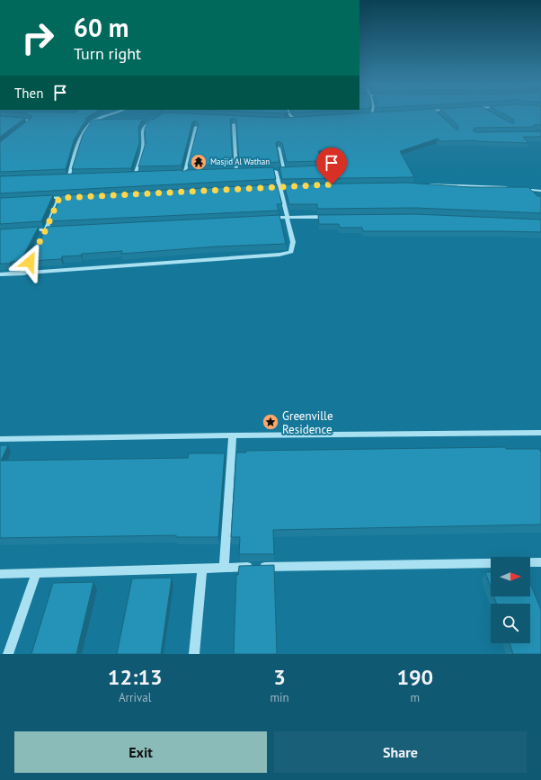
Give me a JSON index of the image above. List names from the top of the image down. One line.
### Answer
{"places":{"temple":["Masjid Al Wathan"],"place":["Greenville Residence"]},"north":"right","page":{"turn":["60 m","Turn right"],"then":"Then","eta":["12:13","Arrival","3","min","190","m"],"buttons":["Exit","Share"]}}
